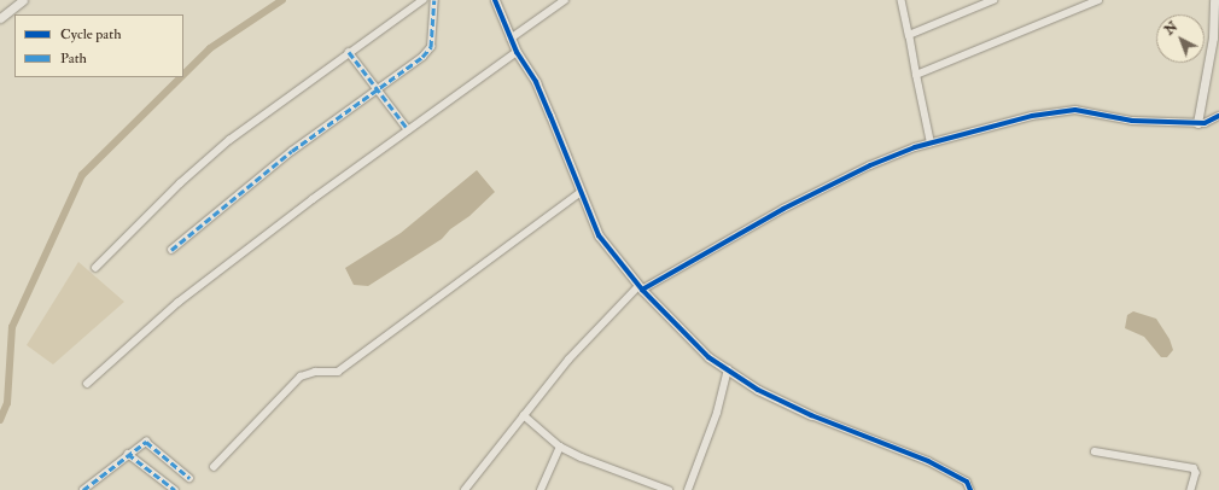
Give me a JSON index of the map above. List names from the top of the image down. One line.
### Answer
{"legend":["Cycle path","Path"],"north":"top left"}
